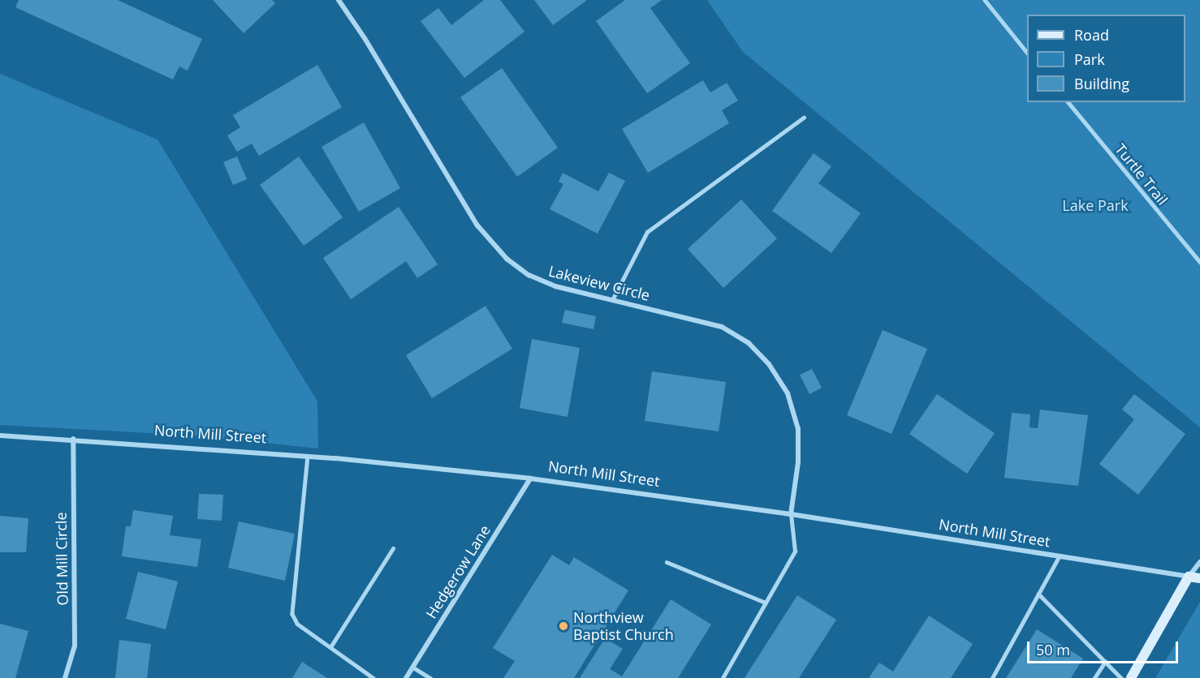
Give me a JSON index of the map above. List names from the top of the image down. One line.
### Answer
{"streets":{"main road":["North Mill Street"],"street":["Lakeview Circle","Old Mill Circle","Hedgerow Lane"],"lane":["Turtle Trail"]},"crossings":[["Lakeview Circle","North Mill Street"],["North Mill Street","Old Mill Circle"],["North Mill Street","Hedgerow Lane"]],"parks":["Lake Park"],"places":["Northview Baptist Church"],"legend":["Road","Park","Building"],"scale_bar":"50 m"}
